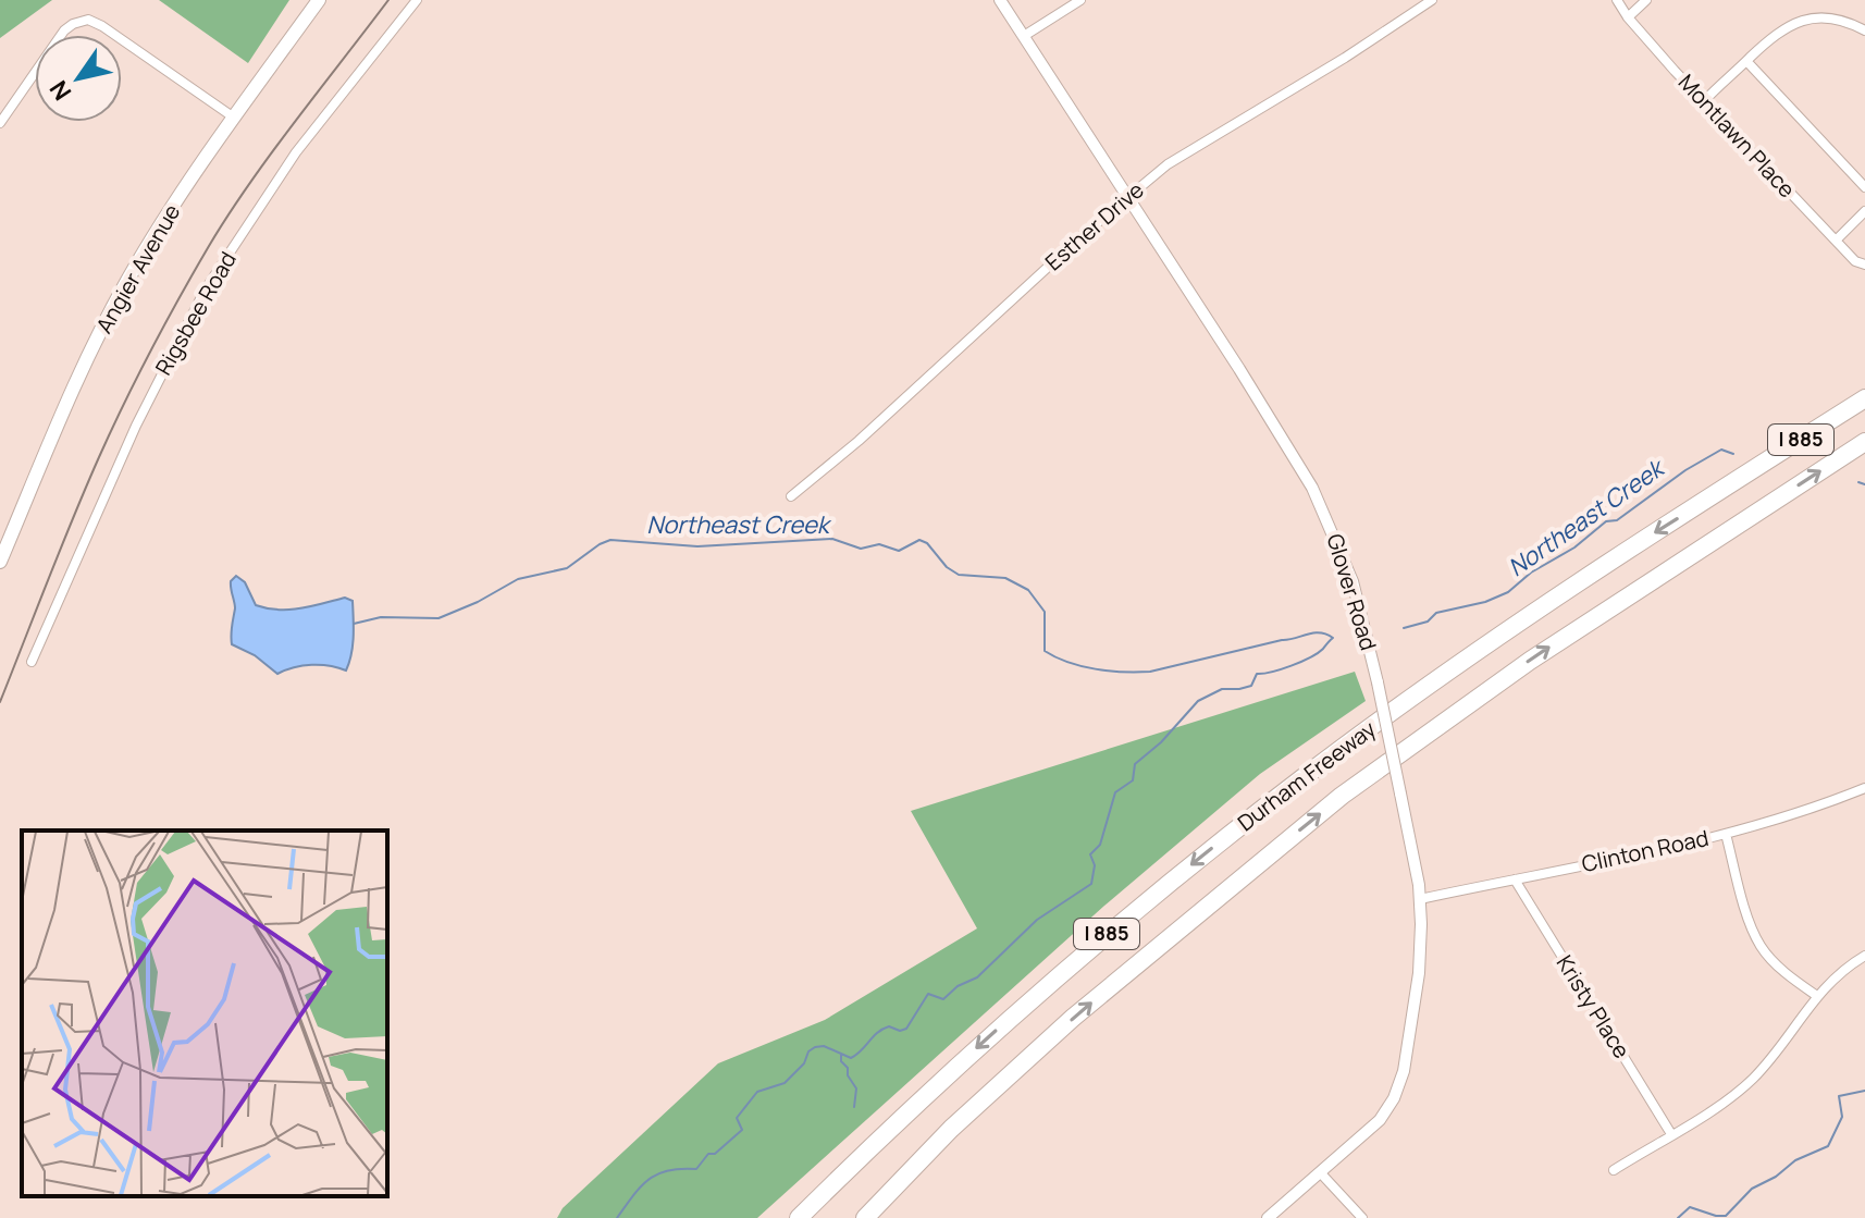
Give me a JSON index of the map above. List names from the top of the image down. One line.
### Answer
{"streets":{"highway":["I 885","Durham Freeway"],"main road":["Angier Avenue"],"street":["Montlawn Place","Esther Drive","Rigsbee Road","Glover Road","Clinton Road","Kristy Place"]},"crossings":[["Esther Drive","Glover Road"],["I 885","Durham Freeway"],["Glover Road","Clinton Road"],["Clinton Road","Kristy Place"]],"water":["Northeast Creek"],"north":"bottom left"}
